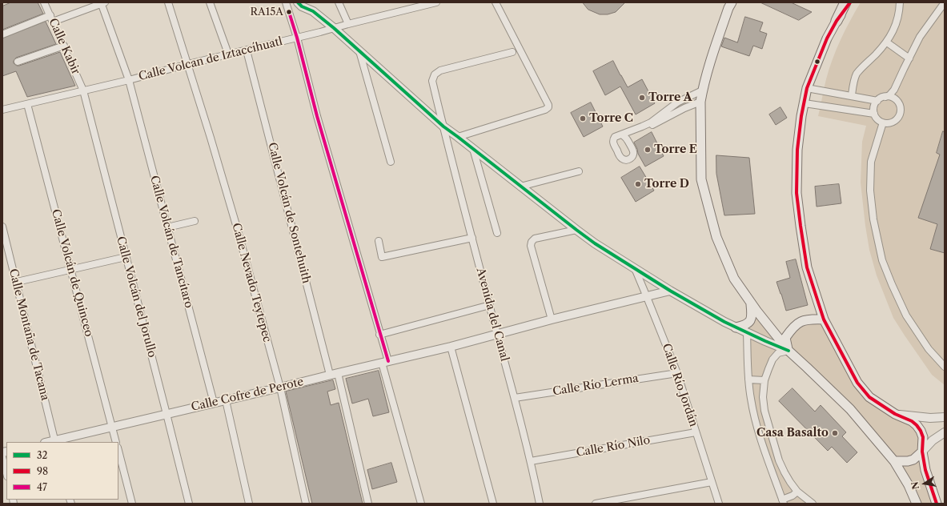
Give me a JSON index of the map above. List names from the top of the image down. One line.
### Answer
{"streets":{"street":["Calle Kabir","Calle Volcan de Iztaccíhuatl","Calle Volcán de Sontehuith","Calle Volcán de Tancítaro","Calle Volcán de Quinceo","Calle Nevado Teytepec","Calle Volcán del Jorullo","Avenida del Canal","Calle Montaña de Tacana","Calle Río Lerma","Calle Río Jordán","Calle Cofre de Perote","Calle Río Nilo"]},"crossings":[["Calle Kabir","Calle Volcan de Iztaccíhuatl"],["Calle Kabir","Calle Volcán del Jorullo"],["Calle Volcan de Iztaccíhuatl","Calle Volcán de Sontehuith"],["Calle Volcan de Iztaccíhuatl","Calle Volcán de Tancítaro"],["Calle Volcan de Iztaccíhuatl","Calle Volcán de Quinceo"],["Calle Volcan de Iztaccíhuatl","Calle Nevado Teytepec"],["Calle Volcan de Iztaccíhuatl","Calle Volcán del Jorullo"],["Calle Volcán de Sontehuith","Calle Cofre de Perote"],["Calle Volcán de Tancítaro","Calle Cofre de Perote"],["Calle Volcán de Quinceo","Calle Cofre de Perote"],["Calle Nevado Teytepec","Calle Cofre de Perote"],["Calle Volcán del Jorullo","Calle Cofre de Perote"],["Avenida del Canal","Calle Río Lerma"],["Avenida del Canal","Calle Cofre de Perote"],["Avenida del Canal","Calle Río Nilo"],["Calle Montaña de Tacana","Calle Cofre de Perote"],["Calle Río Lerma","Calle Río Jordán"],["Calle Río Jordán","Calle Cofre de Perote"],["Calle Río Jordán","Calle Río Nilo"]],"places":["RA15A","Torre A","Torre C","Torre E","Torre D","Casa Basalto"],"lines":["transit line 32","transit line 98","transit line 47"],"legend":["32","98","47"],"north":"left"}
